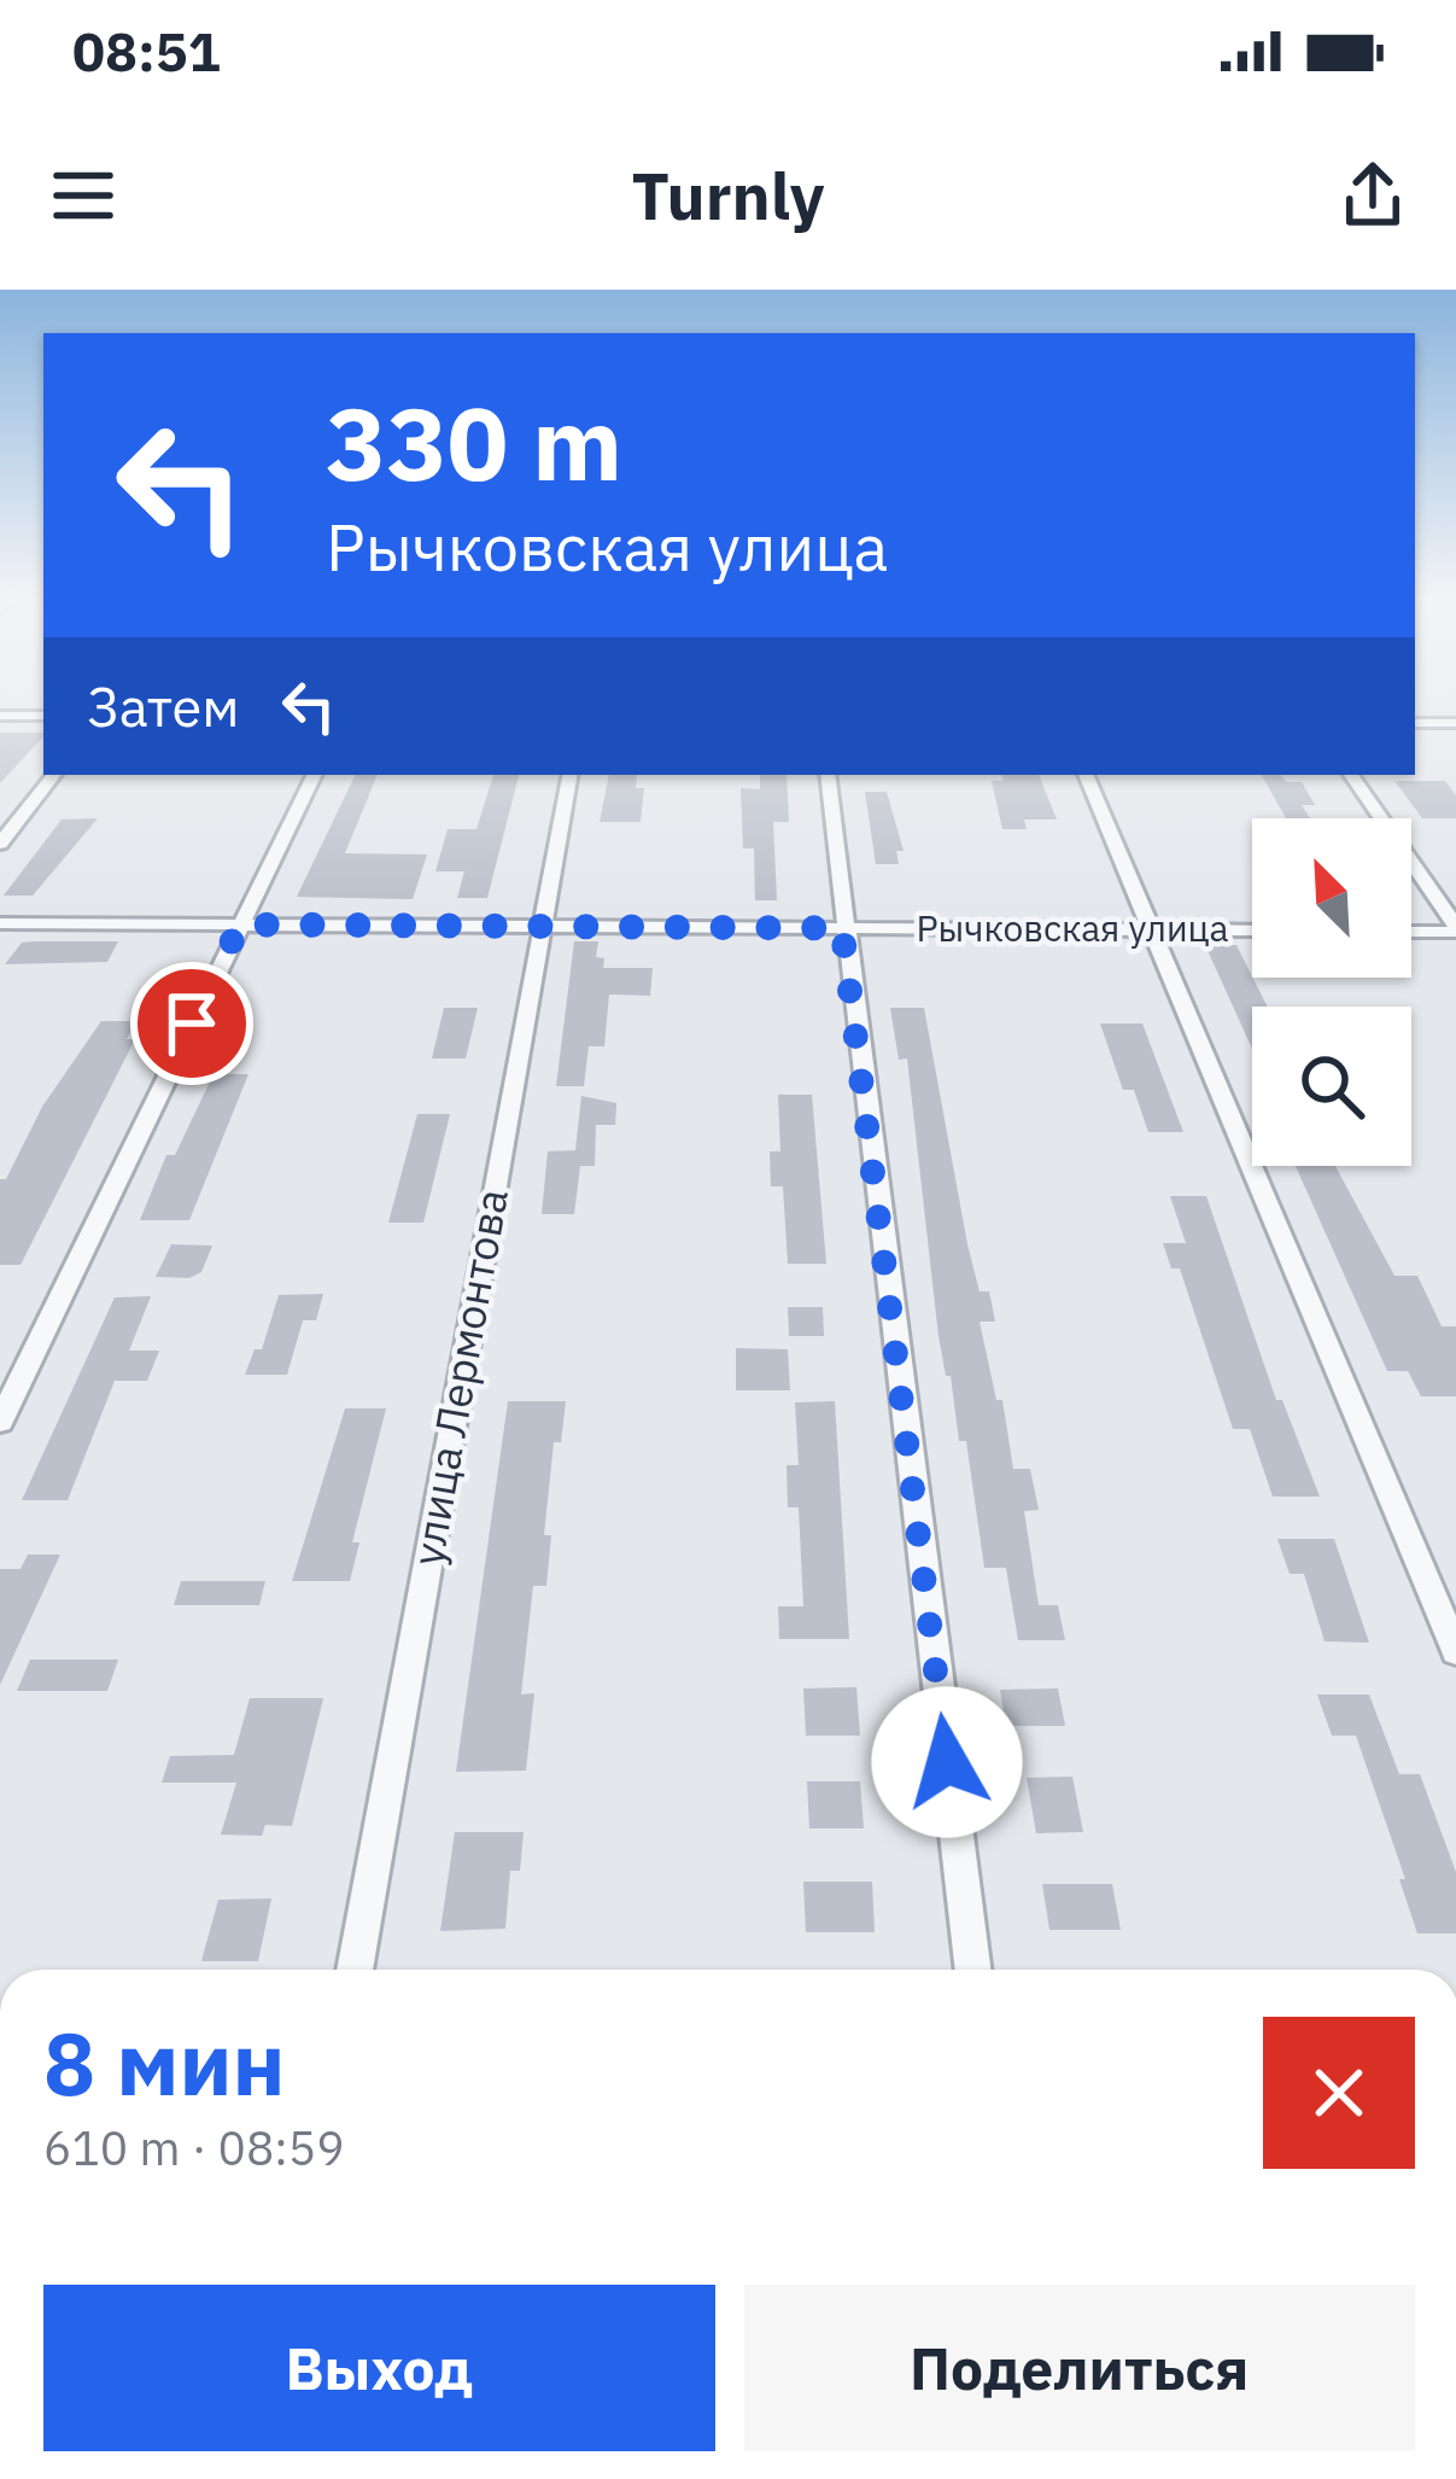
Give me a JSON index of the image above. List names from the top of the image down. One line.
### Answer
{"streets":{"street":["Рычковская улица","улица Лермонтова"]},"crossings":[["Рычковская улица","улица Лермонтова"]],"north":"top left","page":{"status":"08:51","header":"Turnly","turn":["330 m","Рычковская улица"],"then":"Затем","heading":["8 мин","610 m · 08:59"],"buttons":["Выход","Поделиться"]}}
